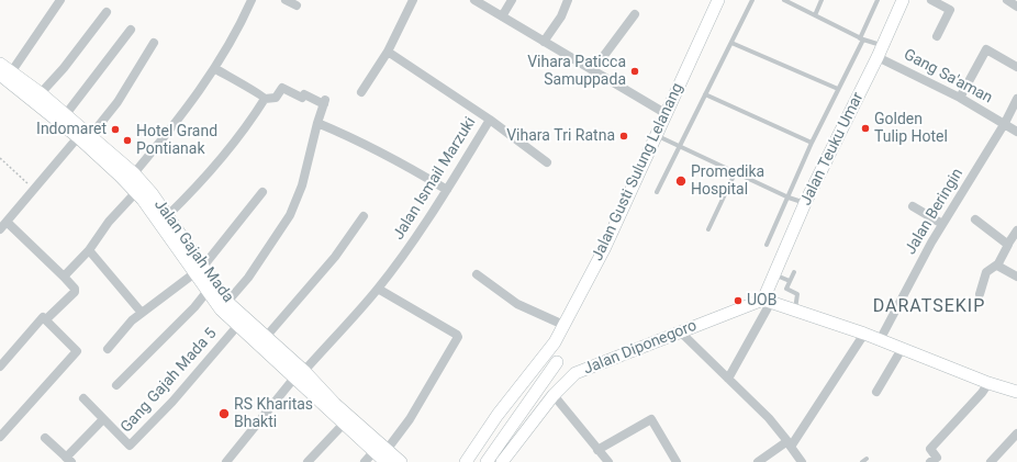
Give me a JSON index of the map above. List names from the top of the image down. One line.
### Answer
{"streets":{"street":["Gang Sa'aman","Jalan Teuku Umar","Jalan Gusti Sulung Lelanang","Jalan Ismail Marzuki","Jalan Beringin","Jalan Gajah Mada","Jalan Diponegoro","Gang Gajah Mada 5"]},"crossings":[["Gang Sa'aman","Jalan Teuku Umar"],["Gang Sa'aman","Jalan Beringin"],["Jalan Teuku Umar","Jalan Diponegoro"],["Jalan Ismail Marzuki","Jalan Gajah Mada"],["Jalan Gajah Mada","Gang Gajah Mada 5"]],"districts":["DARATSEKIP"],"places":["Vihara Paticca Samuppada","Golden Tulip Hotel","Indomaret","Vihara Tri Ratna","Hotel Grand Pontianak","Promedika Hospital","UOB","RS Kharitas Bhakti"]}
